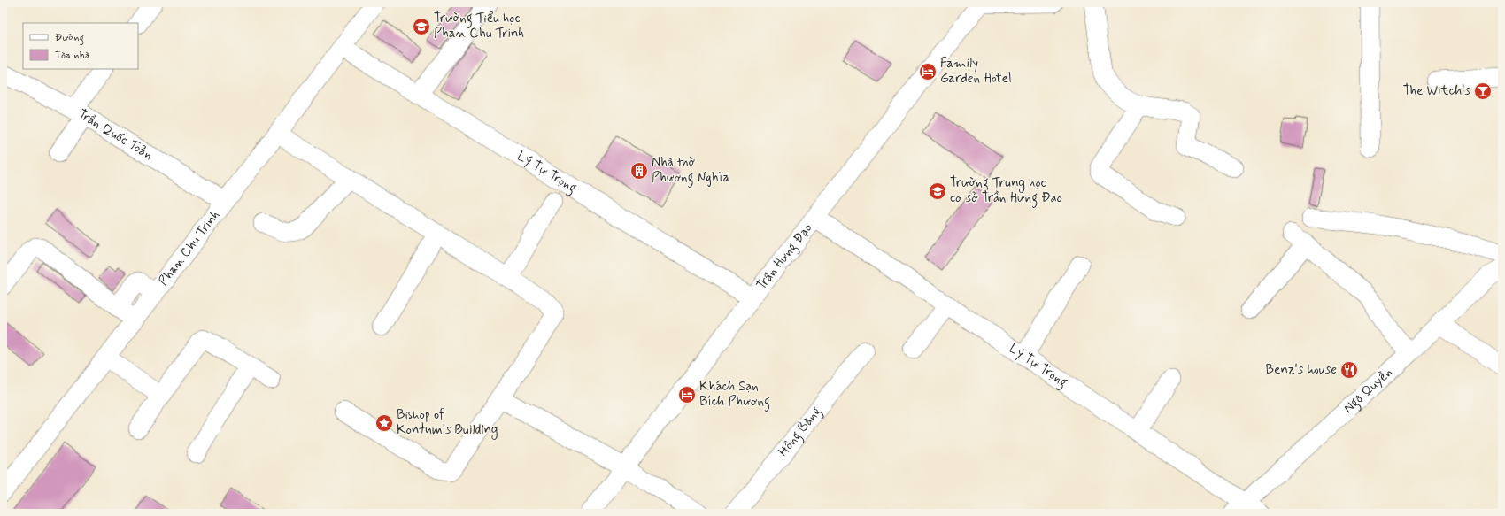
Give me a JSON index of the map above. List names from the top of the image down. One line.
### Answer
{"streets":{"street":["Trần Quốc Toản","Lý Tự Trọng","Phan Chu Trinh","Trần Hưng Đạo","Ngô Quyền","Hồng Bàng"]},"crossings":[["Trần Quốc Toản","Phan Chu Trinh"],["Lý Tự Trọng","Phan Chu Trinh"],["Lý Tự Trọng","Trần Hưng Đạo"],["Lý Tự Trọng","Ngô Quyền"]],"places":{"school or university":["Trường Tiểu học Phan Chu Trinh","Trường Trung học cơ sở Trần Hưng Đạo"],"hotel":["Family Garden Hotel","Khách Sạn Bích Phương"],"bar":["The Witch's"],"building":["Nhà thờ Phương Nghĩa"],"restaurant":["Benz's house"],"place":["Bishop of Kontum's Building"]},"legend":["Đường","Tòa nhà"]}
